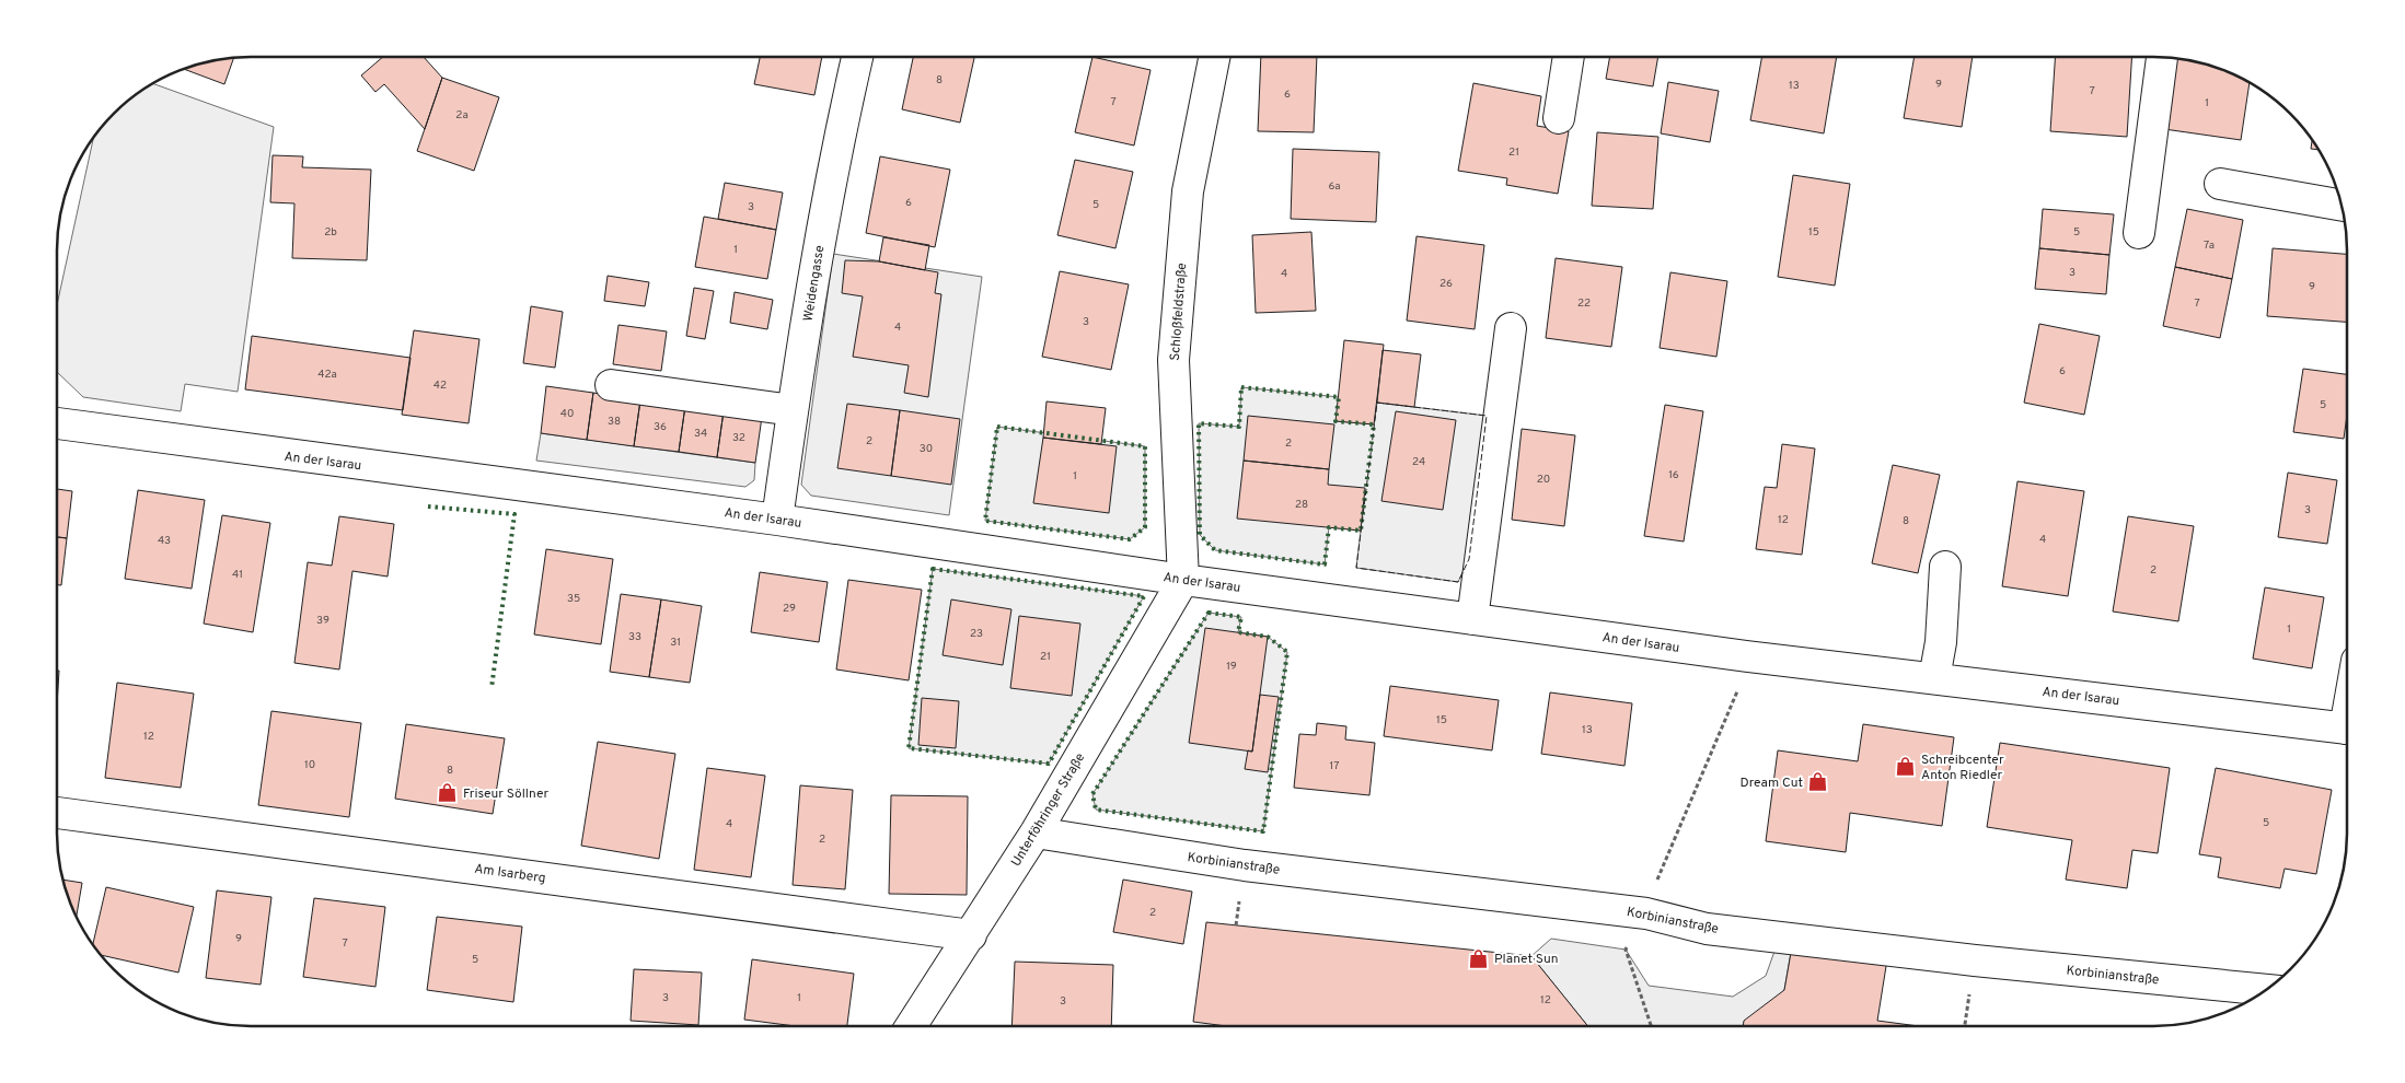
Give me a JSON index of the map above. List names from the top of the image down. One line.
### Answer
{"streets":{"street":["Weidengasse","Schloßfeldstraße","An der Isarau","Unterföhringer Straße","Korbinianstraße","Am Isarberg"]},"crossings":[["Weidengasse","An der Isarau"],["Schloßfeldstraße","An der Isarau"],["Schloßfeldstraße","Unterföhringer Straße"],["An der Isarau","Unterföhringer Straße"],["Unterföhringer Straße","Korbinianstraße"],["Unterföhringer Straße","Am Isarberg"]],"places":{"shop":["Schreibcenter Anton Riedler","Dream Cut","Friseur Söllner","Planet Sun"]},"house_numbers":["8","9","13","7","6","7","1","2a","21","6a","6","5","3","2b","15","5","7a","1","3","4","26","9","22","7","3","4","6","42a","42","5","40","38","36","34","32","2","2","30","24","16","1","20","28","3","12","8","4","43","2","41","35","29","39","1","23","33","31","21","19","15","13","12","10","17","8","5","4","2","2","9","7","5","3","1","12","3"]}
